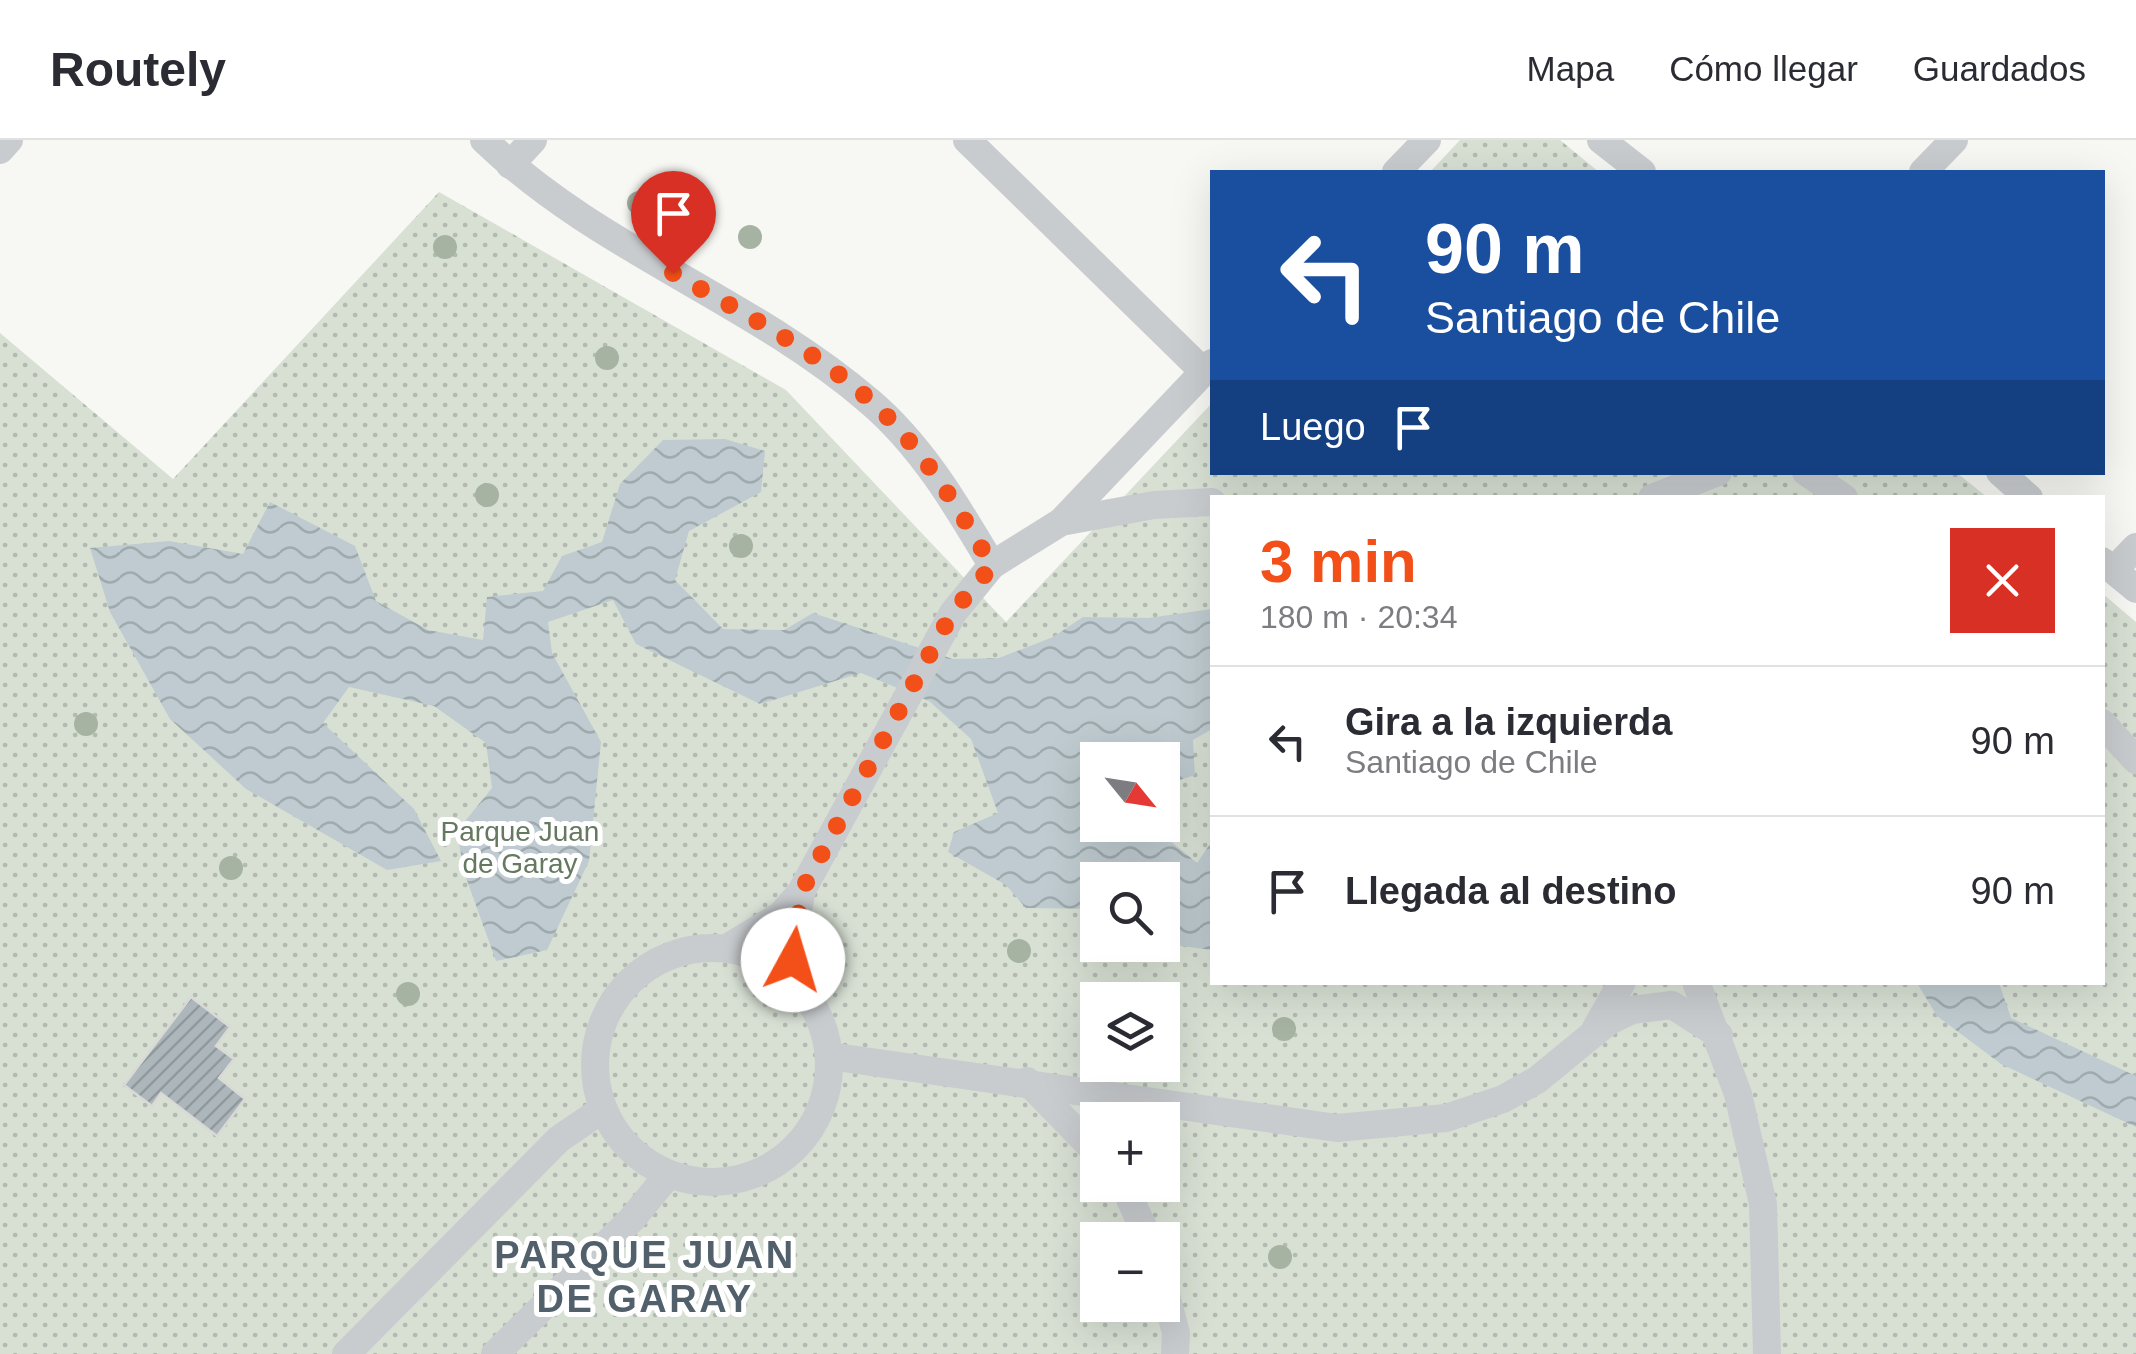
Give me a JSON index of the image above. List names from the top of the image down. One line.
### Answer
{"districts":["PARQUE JUAN DE GARAY"],"parks":["Parque Juan de Garay"],"north":"bottom right","page":{"header":"Routely","nav":["Mapa","Cómo llegar","Guardados"],"turn":["90 m","Santiago de Chile"],"then":"Luego","heading":["3 min","180 m · 20:34"],"list":[{"name":"Gira a la izquierda","note":"Santiago de Chile","value":"90 m"},{"name":"Llegada al destino","value":"90 m"}],"map_buttons":["+","−"]}}
